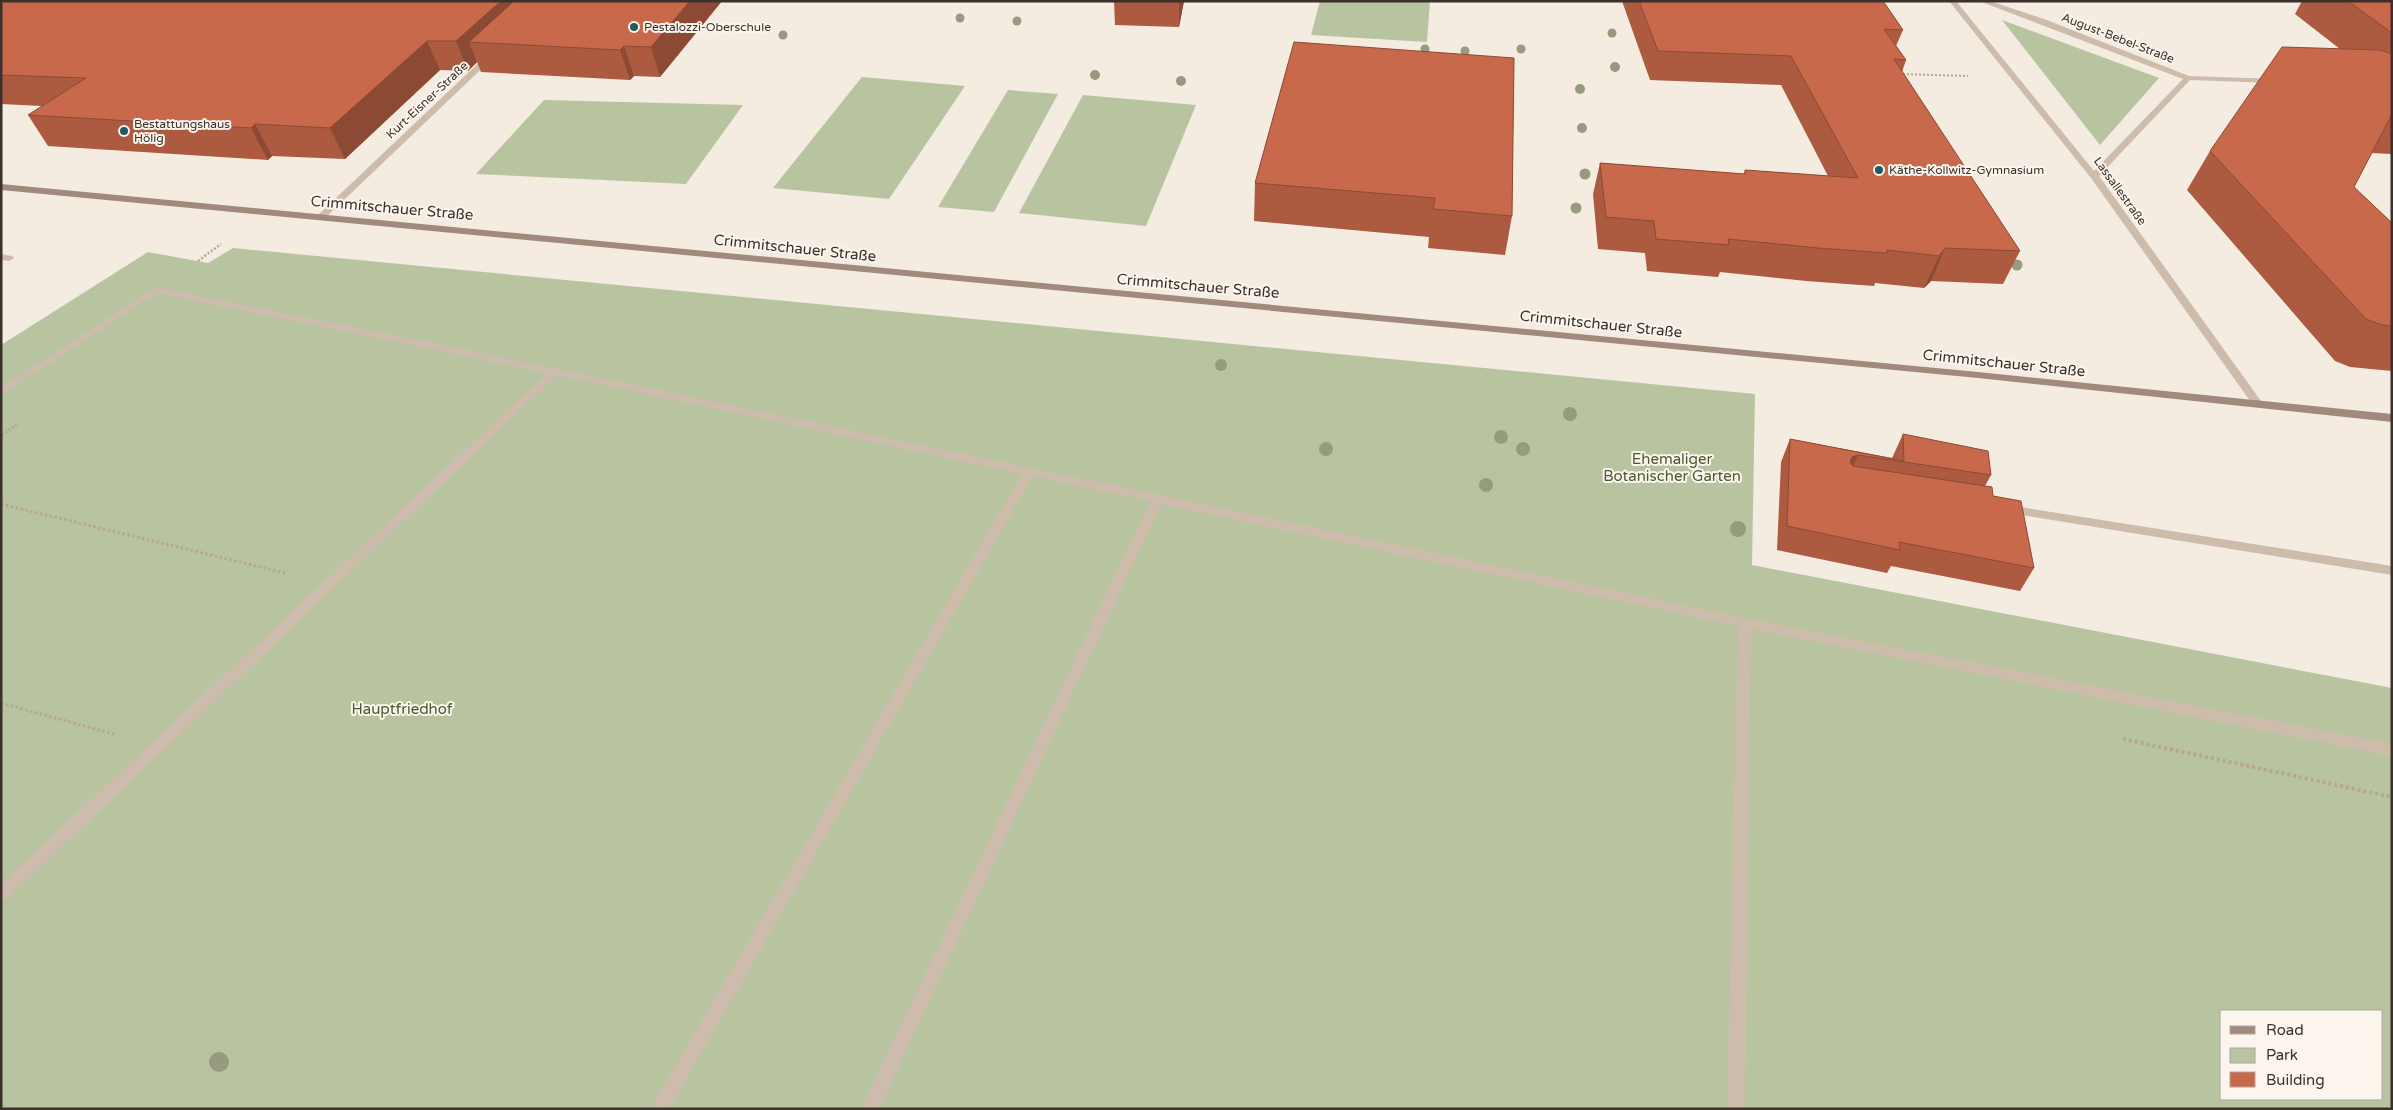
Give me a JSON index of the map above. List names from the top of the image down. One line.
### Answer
{"streets":{"main road":["Crimmitschauer Straße"],"street":["August-Bebel-Straße","Kurt-Eisner-Straße","Lassallestraße"]},"crossings":[["August-Bebel-Straße","Lassallestraße"],["Kurt-Eisner-Straße","Crimmitschauer Straße"],["Lassallestraße","Crimmitschauer Straße"]],"parks":["Ehemaliger Botanischer Garten","Hauptfriedhof"],"places":["Pestalozzi-Oberschule","Bestattungshaus Hölig","Käthe-Kollwitz-Gymnasium"],"legend":["Road","Park","Building"]}
